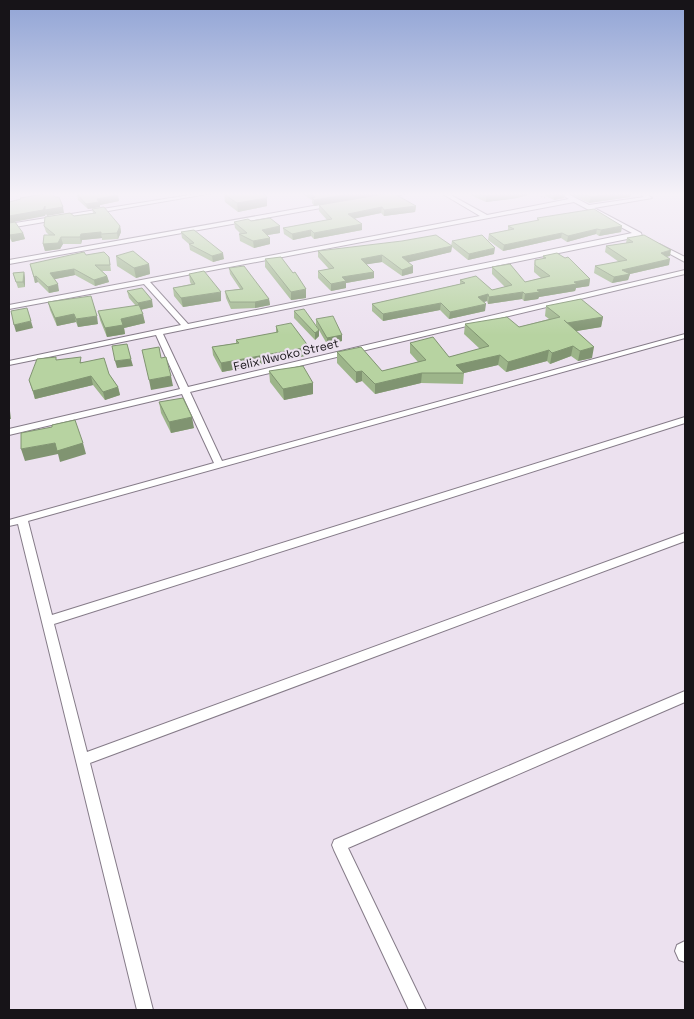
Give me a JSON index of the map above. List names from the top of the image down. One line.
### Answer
{"streets":{"street":["Felix Nwoko Street"]}}
